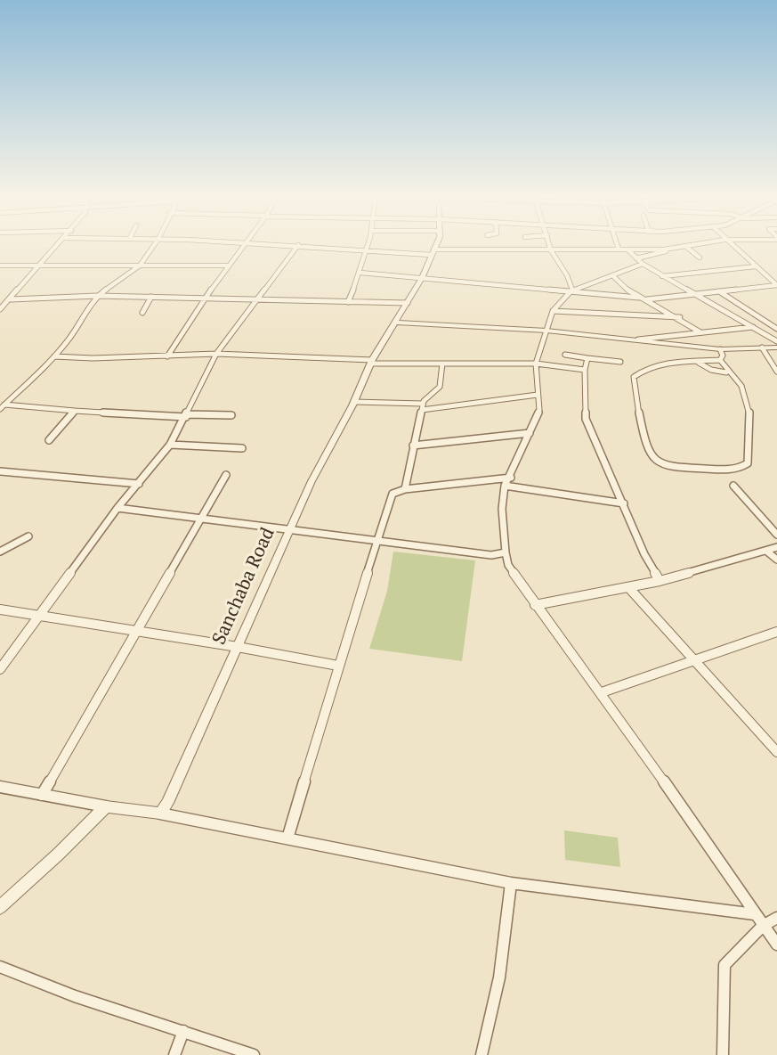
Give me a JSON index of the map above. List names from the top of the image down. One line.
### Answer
{"streets":{"street":["Sanchaba Road"]}}
